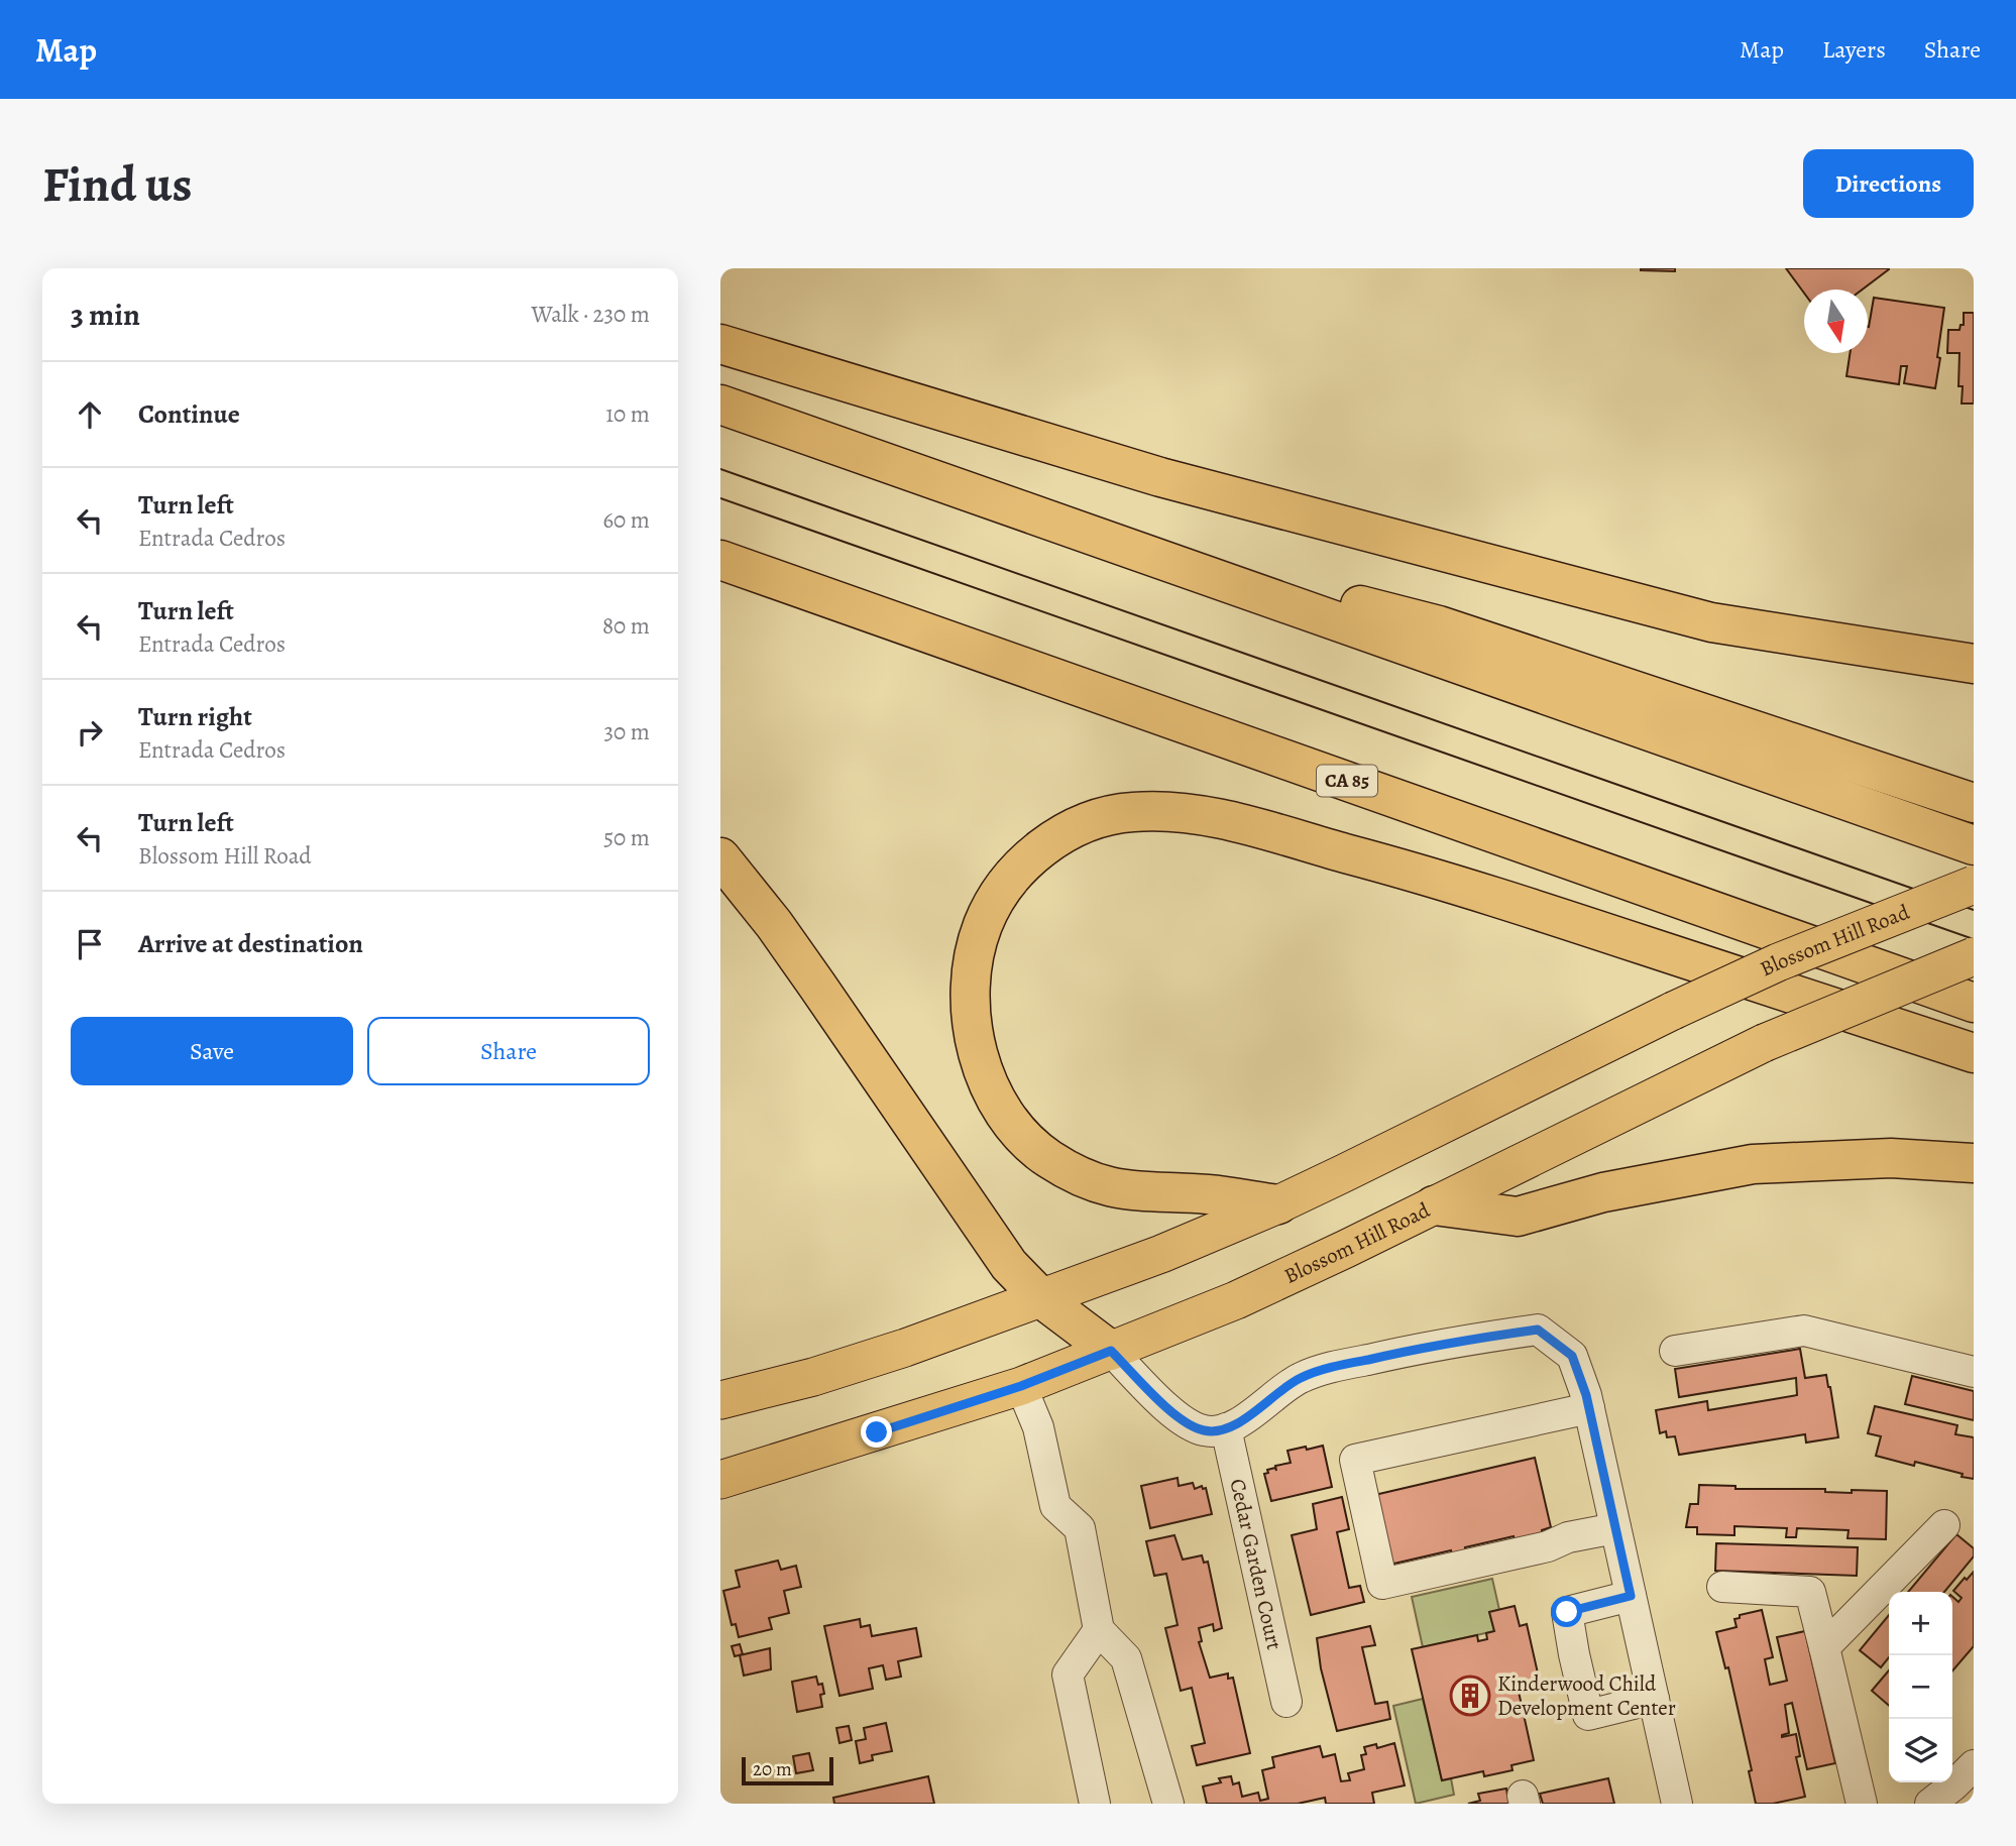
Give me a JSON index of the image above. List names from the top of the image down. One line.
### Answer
{"streets":{"highway":["CA 85"],"main road":["Blossom Hill Road"],"street":["Cedar Garden Court"]},"places":{"building":["Kinderwood Child Development Center"]},"scale_bar":"20 m","north":"bottom","page":{"header":"Map","nav":["Map","Layers","Share"],"buttons":["Directions",["Save","Share"]],"title":"Find us","heading":["3 min","Walk · 230 m"],"list":[["Continue","10 m"],["Turn left","Entrada Cedros","60 m"],["Turn left","Entrada Cedros","80 m"],["Turn right","Entrada Cedros","30 m"],["Turn left","Blossom Hill Road","50 m"],"Arrive at destination"],"map_buttons":["+","−"],"scale":"20 m"}}
